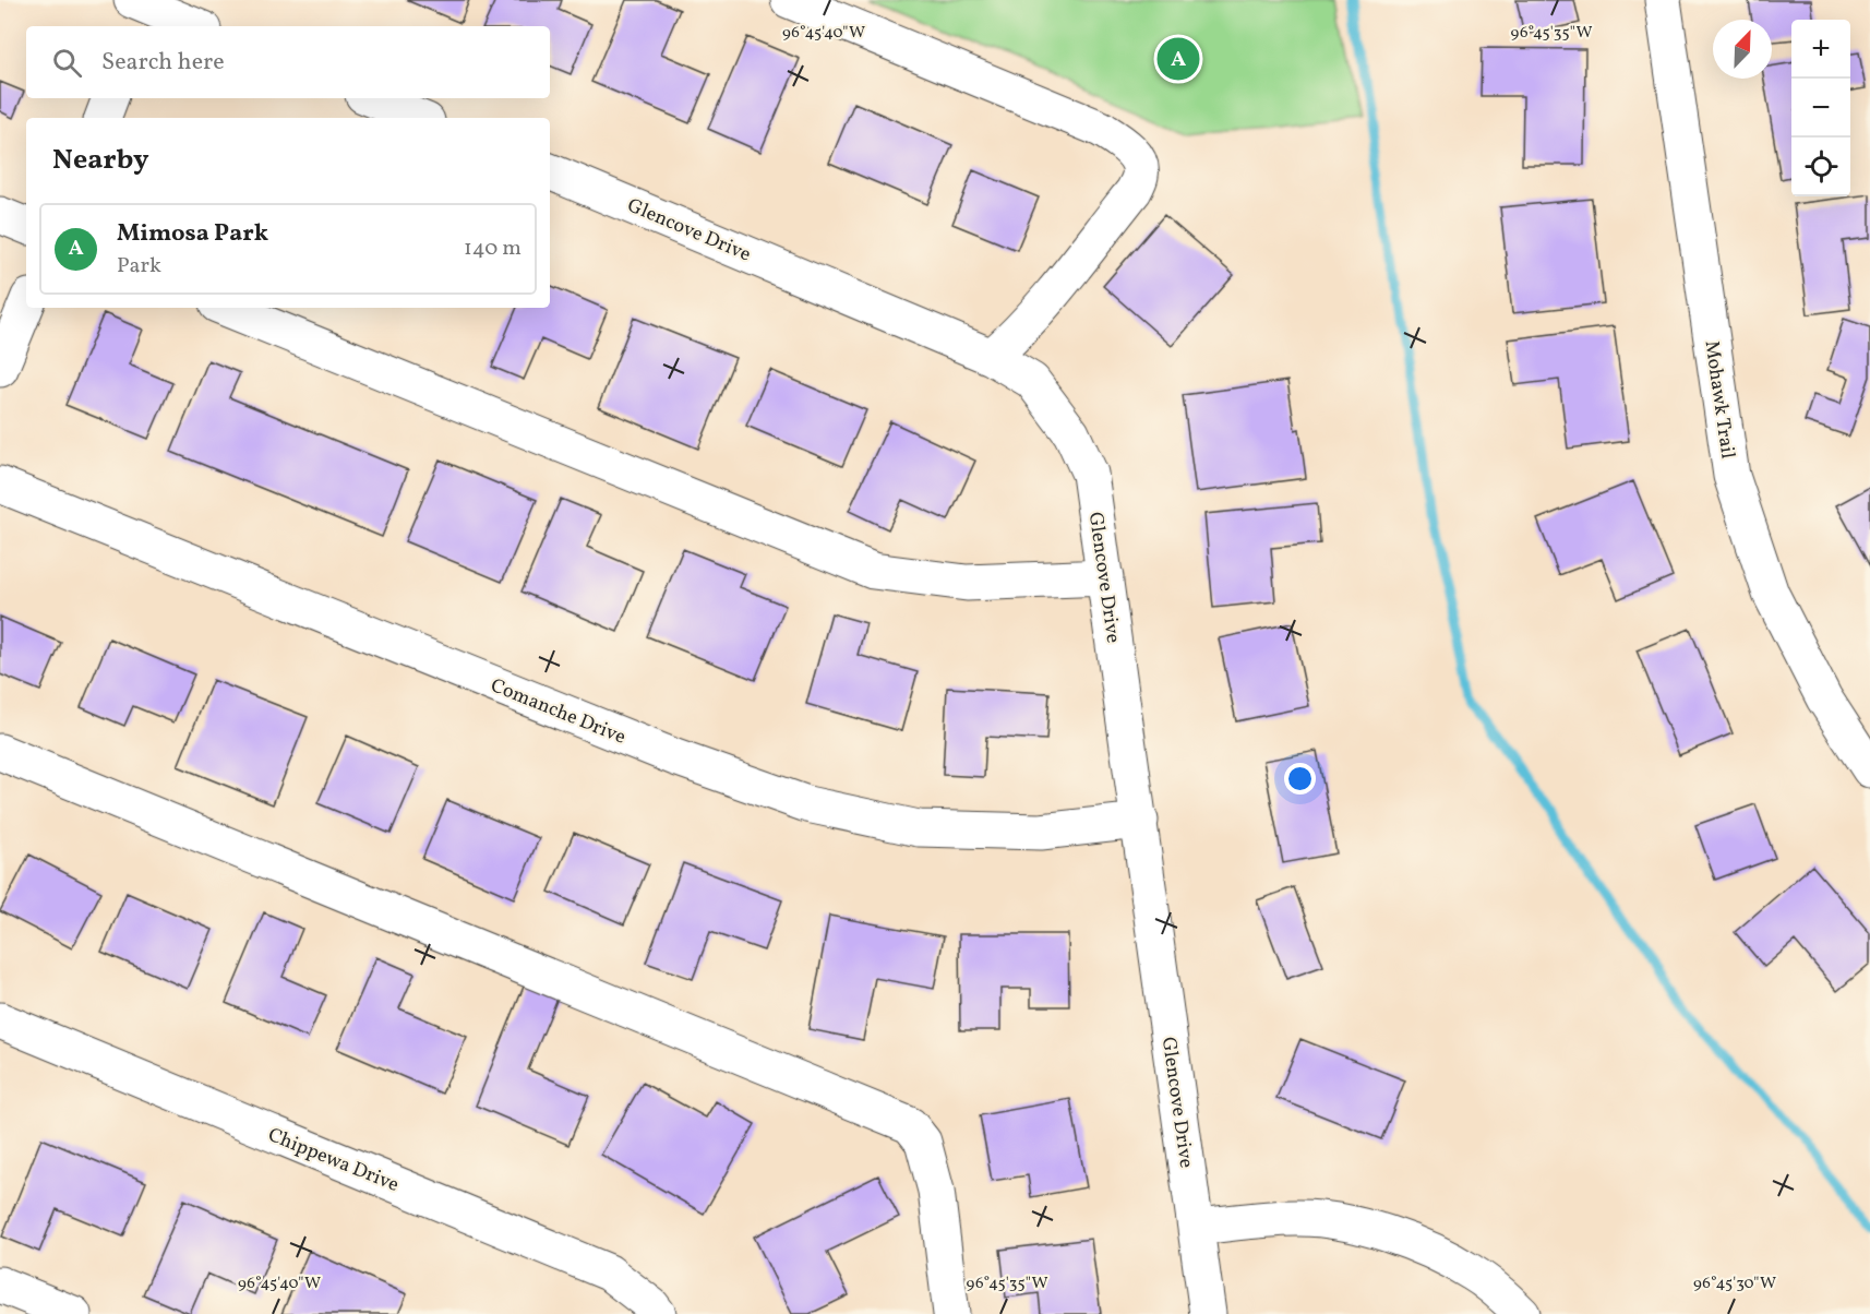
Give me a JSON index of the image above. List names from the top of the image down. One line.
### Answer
{"streets":{"street":["Glencove Drive","Mohawk Trail","Comanche Drive","Chippewa Drive"]},"crossings":[["Glencove Drive","Comanche Drive"]],"north":"top right","page":{"map_buttons":["+","−"],"search":"Search here","pins":"A","heading":"Nearby","list":[{"mark":"A","name":"Mimosa Park","note":"Park","value":"140 m"}]},"coordinates":["96°45'40\"W","96°45'35\"W","96°45'30\"W"]}
